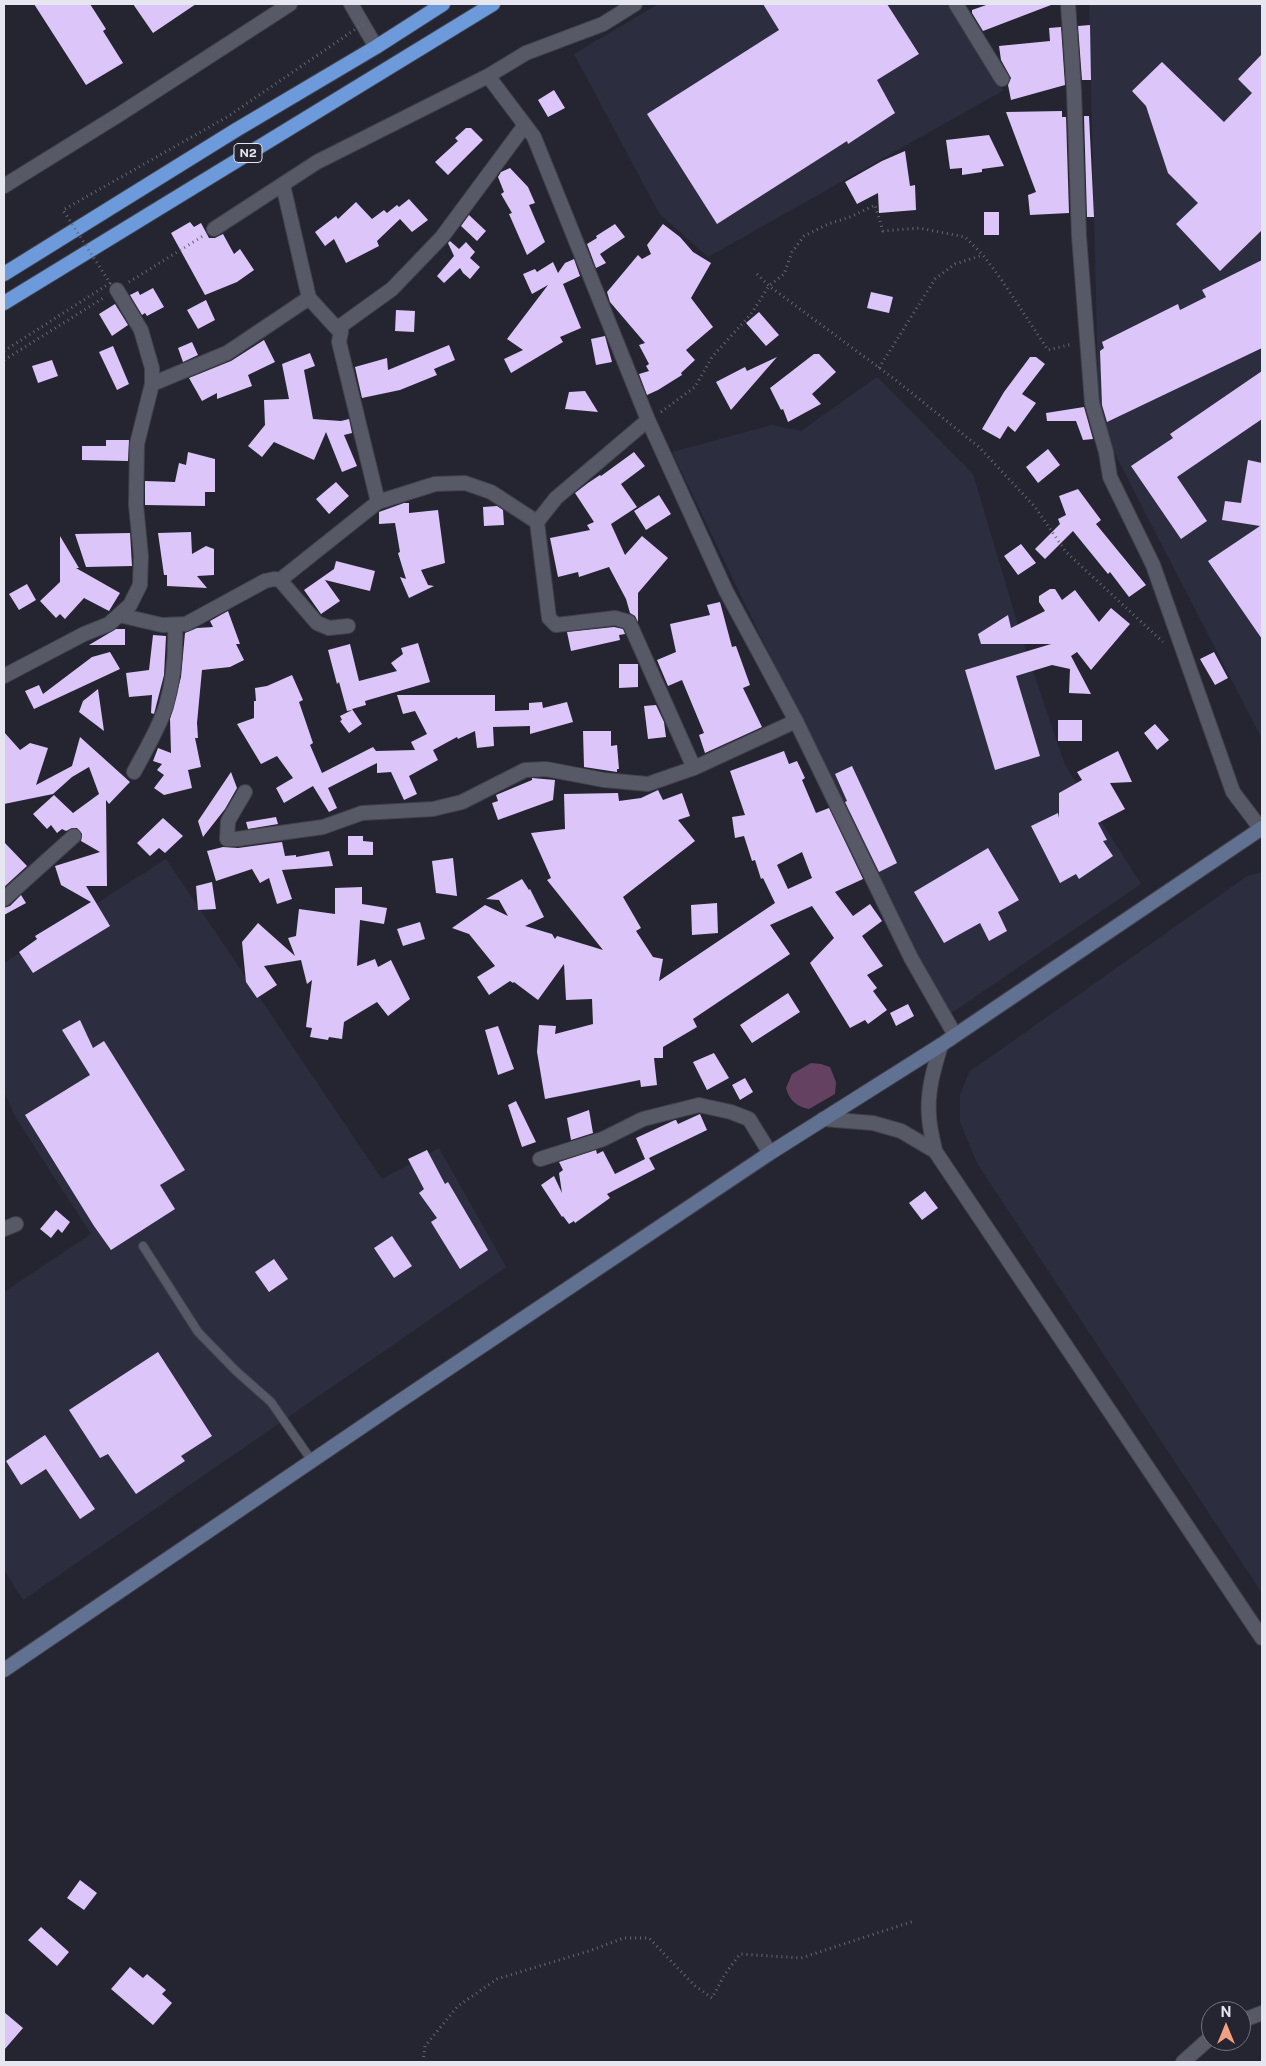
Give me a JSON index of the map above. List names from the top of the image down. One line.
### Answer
{"streets":{"highway":["N2"]},"north":"top"}
